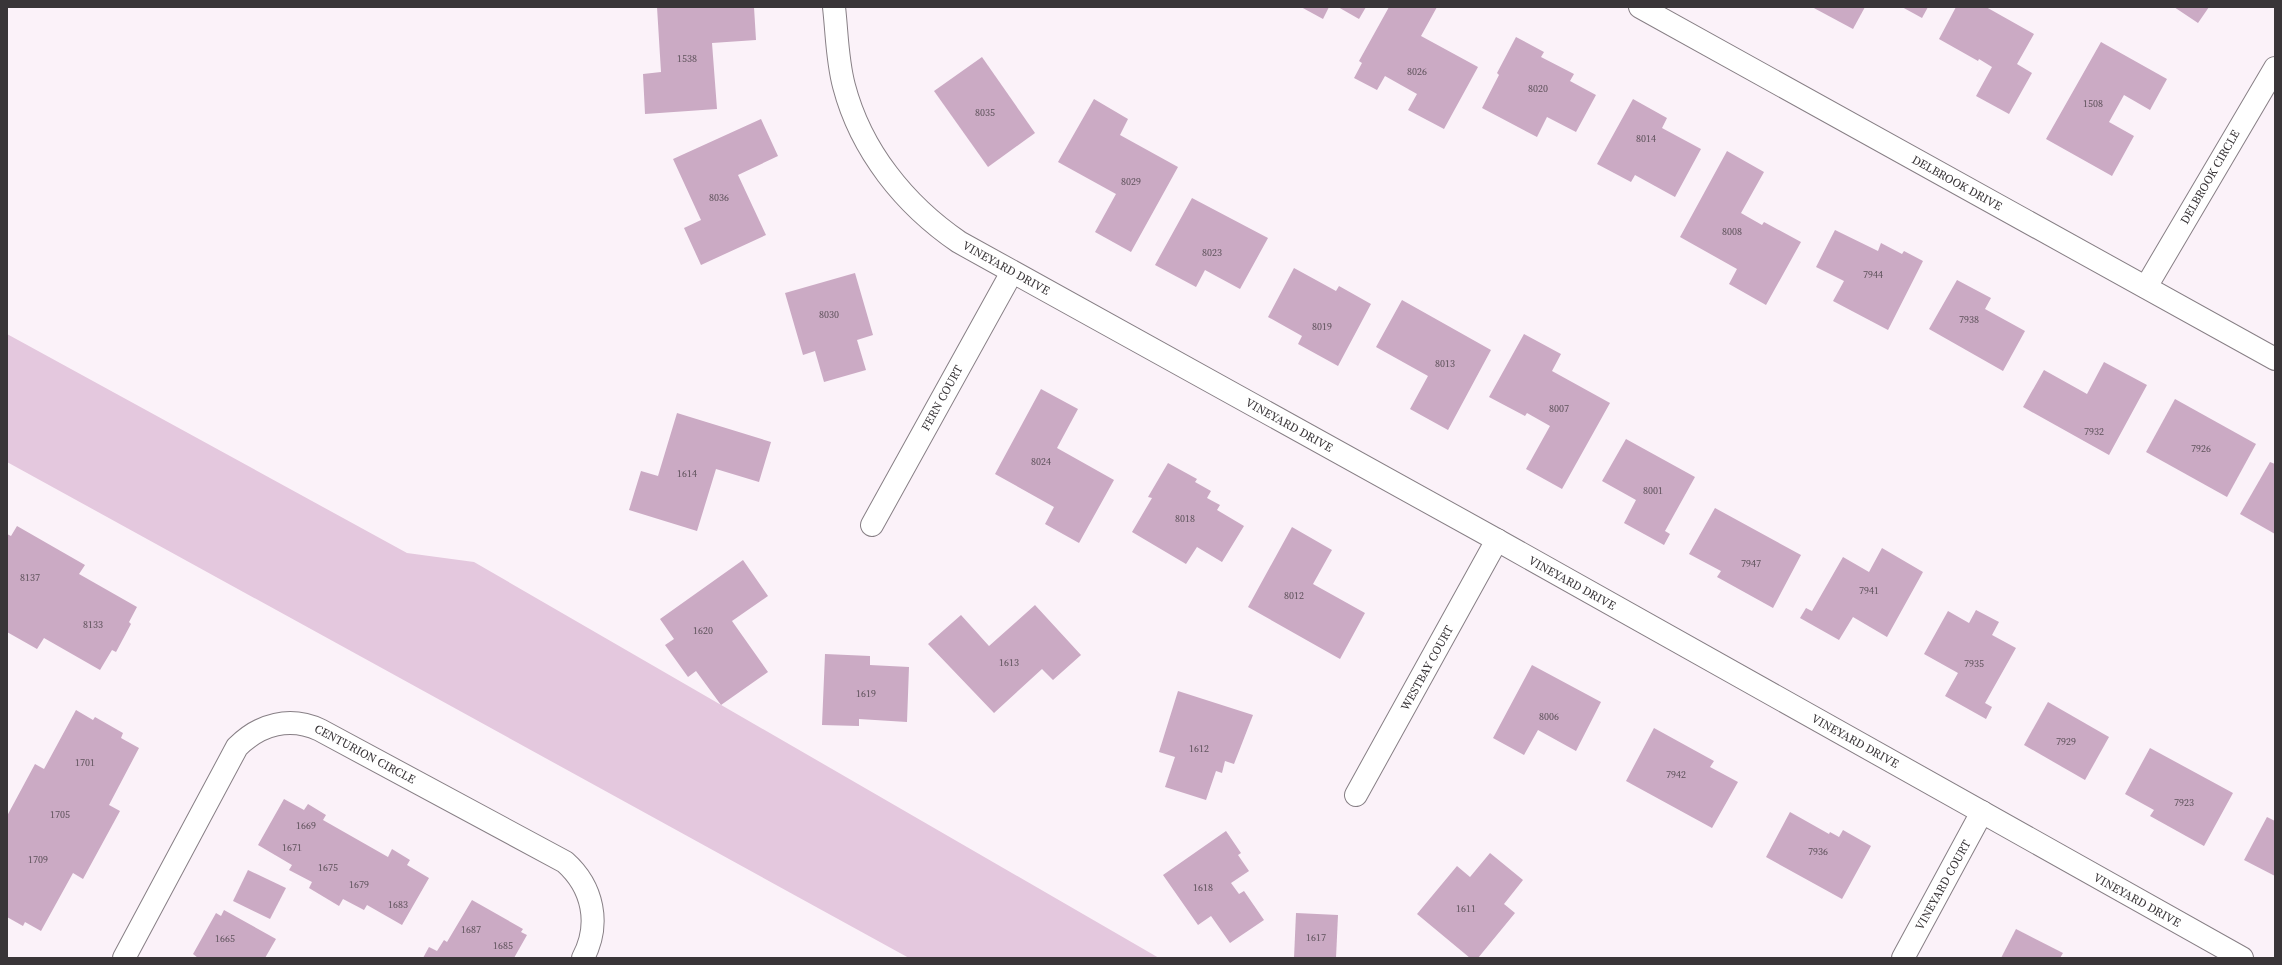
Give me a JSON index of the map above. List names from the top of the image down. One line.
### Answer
{"streets":{"street":["DELBROOK CIRCLE","DELBROOK DRIVE","VINEYARD DRIVE","FERN COURT","WESTBAY COURT","CENTURION CIRCLE","VINEYARD COURT"]},"crossings":[["DELBROOK CIRCLE","DELBROOK DRIVE"],["VINEYARD DRIVE","FERN COURT"],["VINEYARD DRIVE","WESTBAY COURT"],["VINEYARD DRIVE","VINEYARD COURT"]],"house_numbers":["1538","8026","8020","1508","8035","8014","8029","8036","8008","8023","7944","8030","7938","8019","8013","8007","7932","7926","8024","1614","8001","8018","7947","8137","7941","8012","8133","1620","1613","7935","1619","8006","7929","1612","1701","7942","7923","1705","1669","1671","7936","1709","1675","1679","1618","1683","1611","1687","1617","1665","1685"]}
